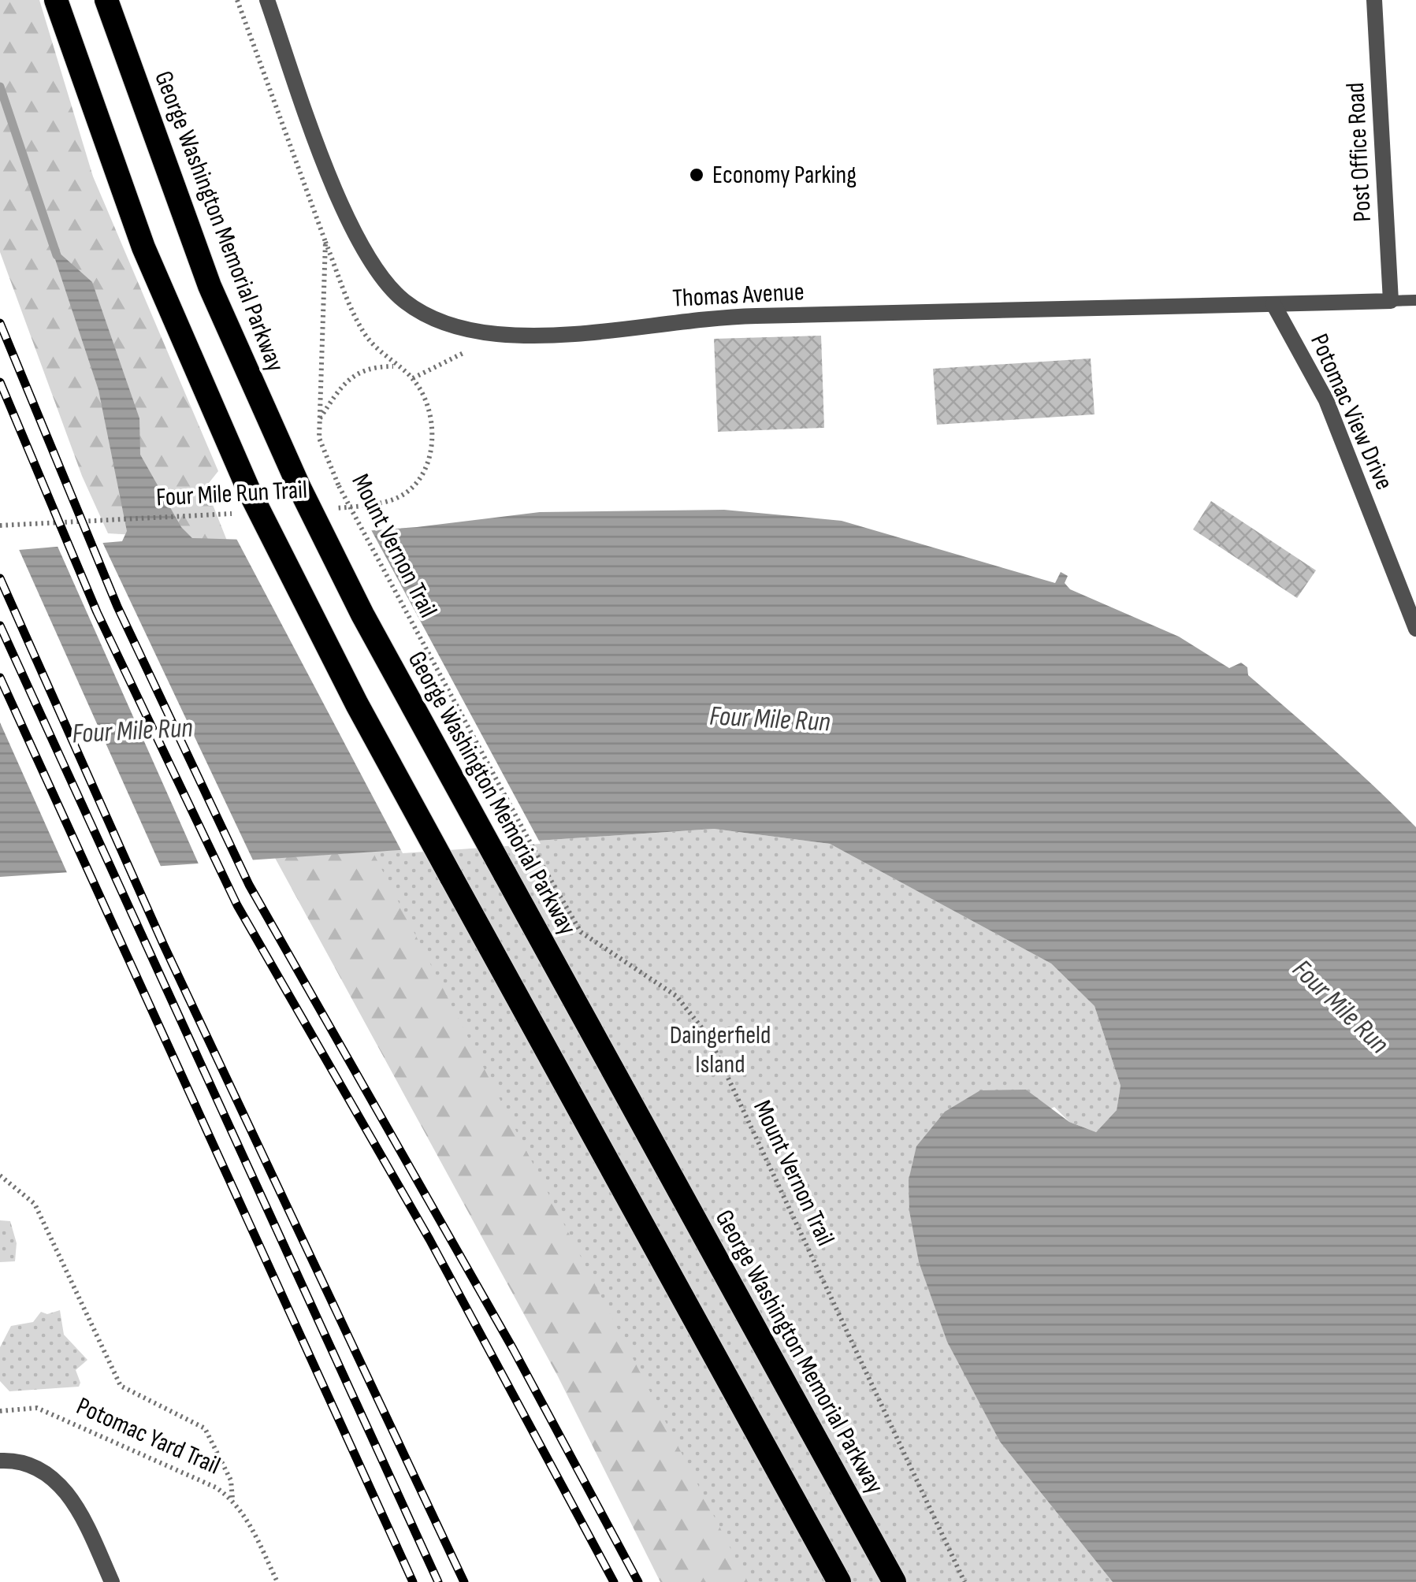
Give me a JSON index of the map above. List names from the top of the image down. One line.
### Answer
{"streets":{"highway":["George Washington Memorial Parkway"],"street":["Post Office Road","Thomas Avenue","Potomac View Drive"],"path":["Four Mile Run Trail","Mount Vernon Trail","Potomac Yard Trail"]},"crossings":[["Post Office Road","Thomas Avenue"],["Thomas Avenue","Potomac View Drive"]],"water":["Four Mile Run"],"parks":["Daingerfield Island"],"places":["Economy Parking"]}
